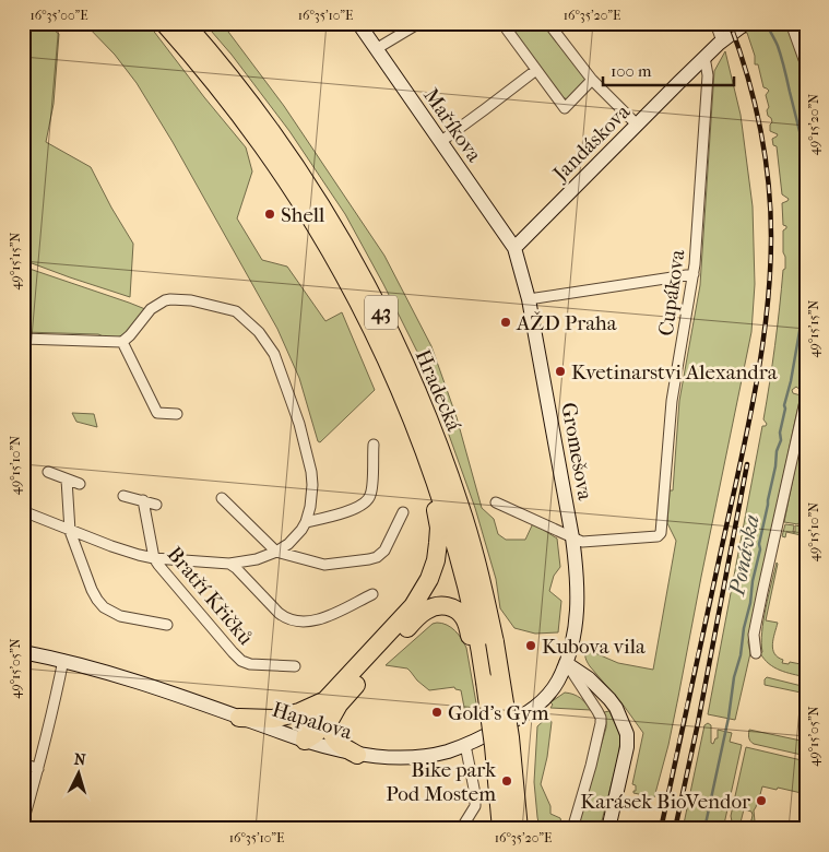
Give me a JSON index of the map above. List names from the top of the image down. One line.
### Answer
{"streets":{"highway":["43","Hradecká"],"street":["Maříkova","Jandáskova","Cupákova","Gromešova","Bratří Křičků","Hapalova"]},"crossings":[["Maříkova","Jandáskova"],["Maříkova","Gromešova"],["Jandáskova","Cupákova"],["Jandáskova","Gromešova"],["Cupákova","Gromešova"],["Gromešova","Hapalova"]],"water":["Ponávka"],"places":["Shell","AŽD Praha","Kvetinarstvi Alexandra","Kubova vila","Gold's Gym","Bike park Pod Mostem","Karásek BioVendor"],"scale_bar":"100 m","north":"top","coordinates":["16°35'00\"E","16°35'10\"E","16°35'20\"E","49°15'20\"N","49°15'15\"N","49°15'10\"N","49°15'05\"N"]}
